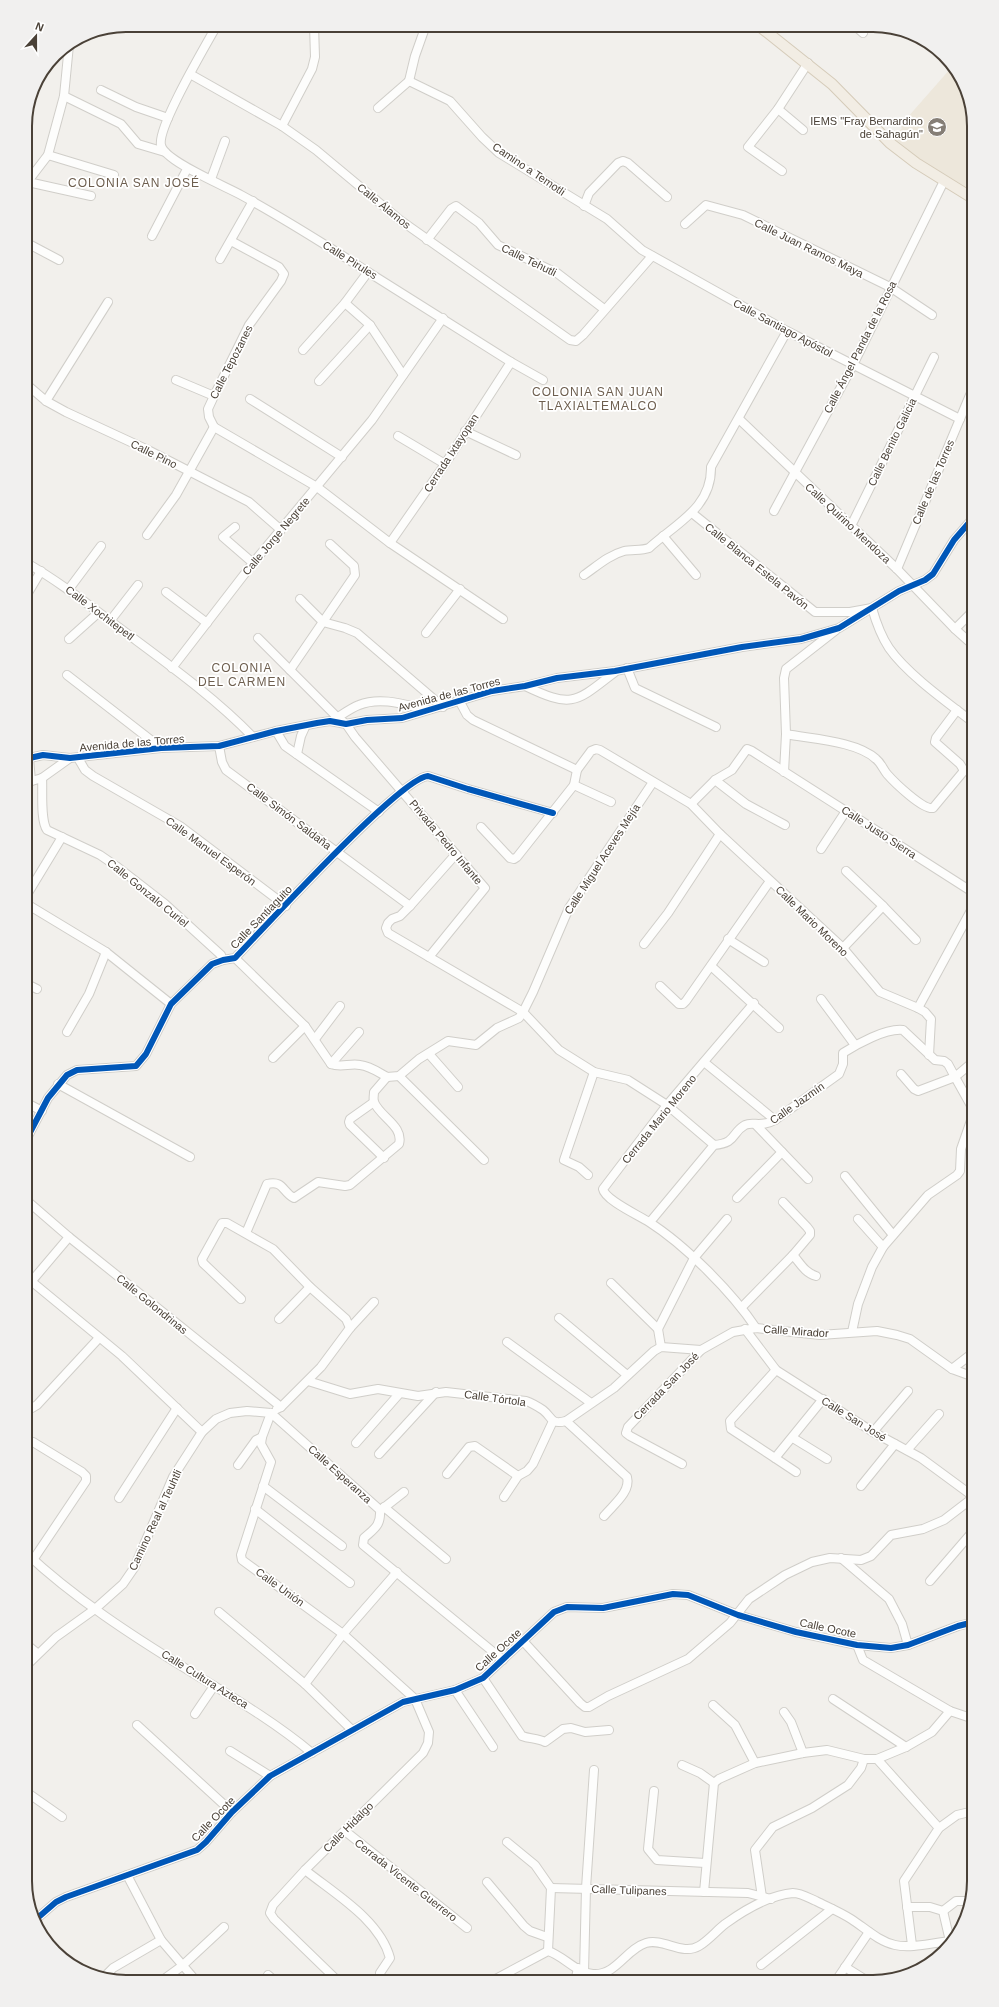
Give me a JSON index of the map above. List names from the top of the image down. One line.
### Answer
{"streets":{"street":["Camino a Temotli","Calle Álamos","Calle Juan Ramos Maya","Calle Pirules","Calle Tehutli","Calle Santiago Apóstol","Calle Ángel Panda de la Rosa","Calle Tepozanes","Calle Benito Galicia","Cerrada Ixtayopan","Calle Pino","Calle de las Torres","Calle Quirino Mendoza","Calle Jorge Negrete","Calle Blanca Estela Pavón","Calle Xochitepetl","Avenida de las Torres","Calle Simón Saldaña","Calle Justo Sierra","Privada Pedro Infante","Calle Manuel Esperón","Calle Miguel Aceves Mejía","Calle Gonzalo Curiel","Calle Santiaguito","Calle Mario Moreno","Calle Jazmín","Cerrada Mario Moreno","Calle Golondrinas","Calle Mirador","Cerrada San José","Calle Tórtola","Calle San José","Calle Esperanza","Camino Real al Teuhtli","Calle Unión","Calle Ocote","Calle Cultura Azteca","Calle Hidalgo","Cerrada Vicente Guerrero","Calle Tulipanes"]},"crossings":[["Camino a Temotli","Calle Santiago Apóstol"],["Calle Álamos","Calle Tehutli"],["Calle Juan Ramos Maya","Calle Ángel Panda de la Rosa"],["Calle Pirules","Cerrada Ixtayopan"],["Calle Pirules","Calle Jorge Negrete"],["Calle Santiago Apóstol","Calle Ángel Panda de la Rosa"],["Calle Santiago Apóstol","Calle Benito Galicia"],["Calle Santiago Apóstol","Calle de las Torres"],["Calle Ángel Panda de la Rosa","Calle Quirino Mendoza"],["Calle Benito Galicia","Calle Quirino Mendoza"],["Calle Pino","Calle Jorge Negrete"],["Calle de las Torres","Calle Quirino Mendoza"],["Calle Quirino Mendoza","Avenida de las Torres"],["Calle Jorge Negrete","Calle Xochitepetl"],["Calle Blanca Estela Pavón","Avenida de las Torres"],["Avenida de las Torres","Calle Simón Saldaña"],["Avenida de las Torres","Privada Pedro Infante"],["Avenida de las Torres","Calle Manuel Esperón"],["Avenida de las Torres","Calle Gonzalo Curiel"],["Calle Simón Saldaña","Calle Santiaguito"],["Privada Pedro Infante","Calle Santiaguito"],["Calle Manuel Esperón","Calle Santiaguito"],["Calle Miguel Aceves Mejía","Calle Mario Moreno"],["Calle Gonzalo Curiel","Calle Santiaguito"],["Calle Mario Moreno","Calle Jazmín"],["Cerrada Mario Moreno","Calle Mirador"],["Calle Mirador","Cerrada San José"],["Cerrada San José","Calle San José"],["Calle Esperanza","Camino Real al Teuhtli"],["Camino Real al Teuhtli","Calle Cultura Azteca"],["Calle Unión","Calle Ocote"],["Calle Unión","Calle Hidalgo"],["Calle Ocote","Calle Cultura Azteca"],["Calle Ocote","Calle Hidalgo"],["Calle Hidalgo","Cerrada Vicente Guerrero"]],"districts":["COLONIA SAN JOSÉ","COLONIA SAN JUAN TLAXIALTEMALCO","COLONIA DEL CARMEN"],"places":{"school or university":["IEMS \"Fray Bernardino de Sahagún\""]},"north":"top"}
